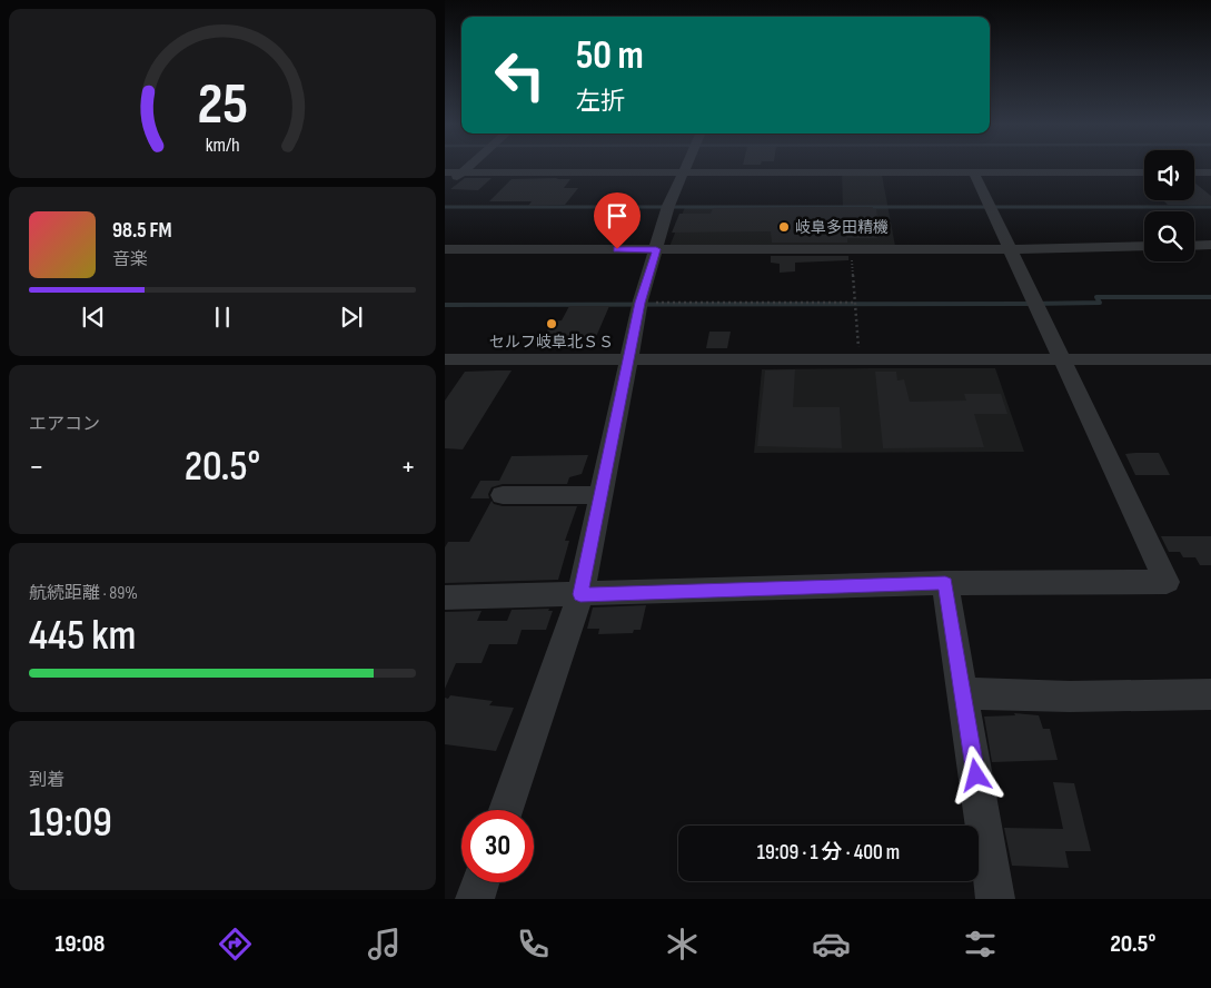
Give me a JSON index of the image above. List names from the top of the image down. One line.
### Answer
{"places":["岐阜多田精機","セルフ岐阜北ＳＳ"],"page":{"turn":["50 m","左折"],"song":["98.5 FM","音楽"],"tile":["エアコン",["航続距離 · 89%","445 km"],["到着","19:09"]],"heat":["−","20.5°","+"],"limit":"30","trip":"19:09 · 1 分 · 400 m","tabs":["19:08","20.5°"],"gauge":["25","km/h"]}}
